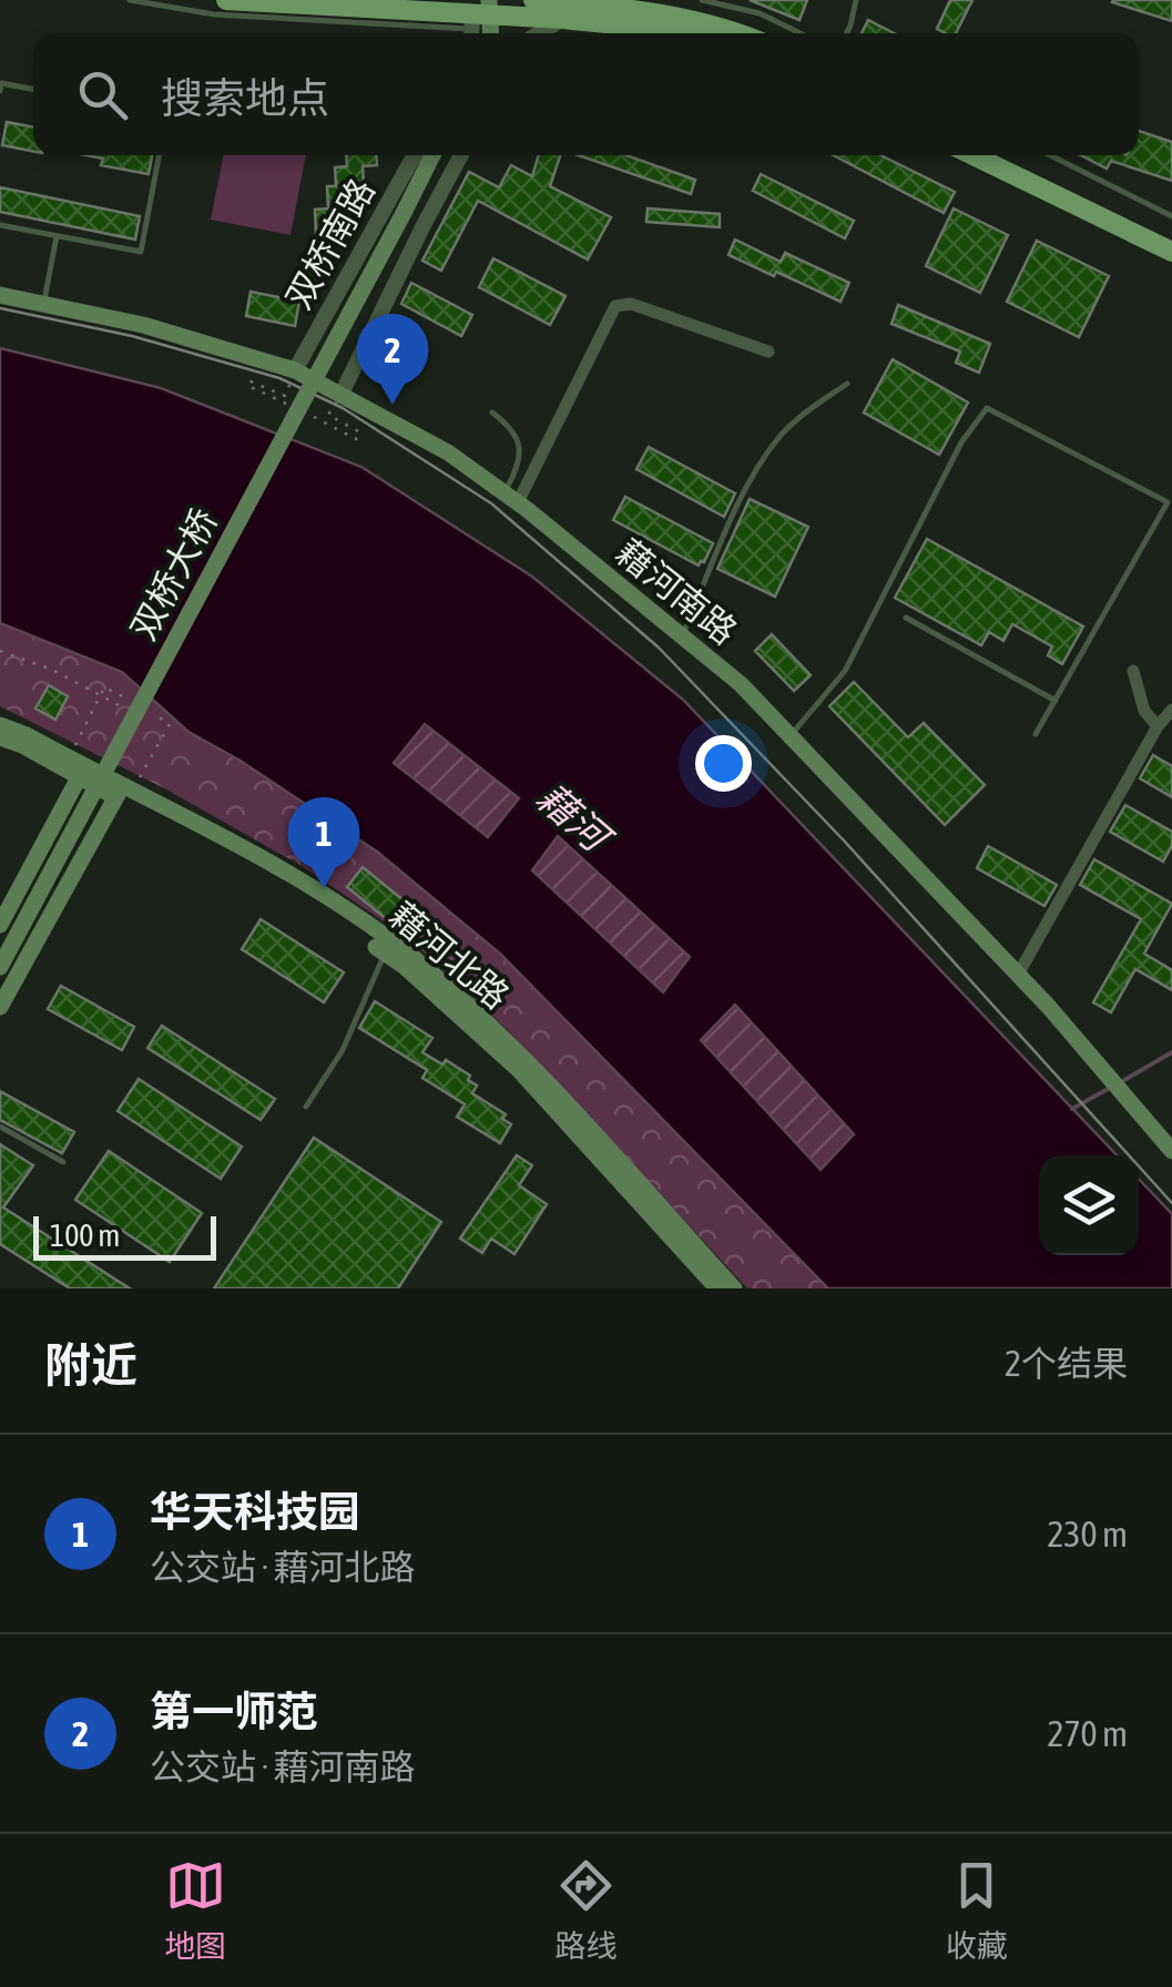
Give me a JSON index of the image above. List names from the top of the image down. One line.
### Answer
{"streets":{"main road":["双桥大桥","藉河南路","藉河北路"],"street":["双桥南路"]},"crossings":[["双桥南路","藉河南路"]],"water":["藉河"],"scale_bar":"100 m","page":{"search":"搜索地点","pins":["2","1"],"scale":"100 m","heading":["附近","2个结果"],"list":[{"mark":"1","name":"华天科技园","note":"公交站 · 藉河北路","value":"230 m"},{"mark":"2","name":"第一师范","note":"公交站 · 藉河南路","value":"270 m"}],"nav":["地图","路线","收藏"]}}
